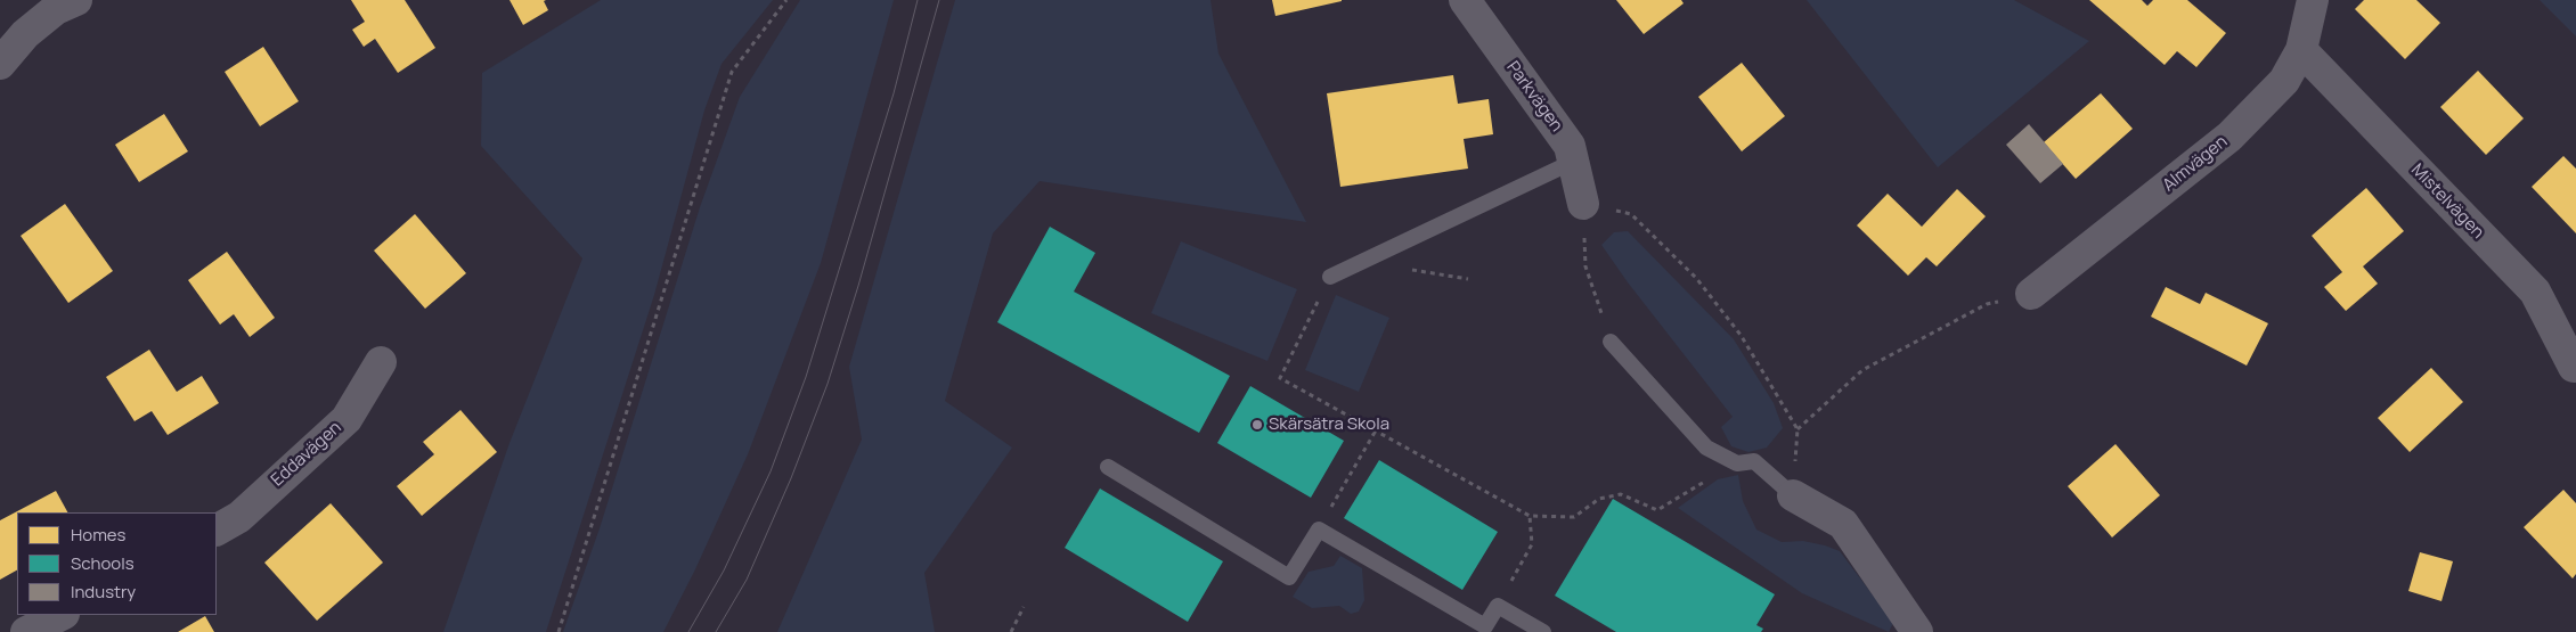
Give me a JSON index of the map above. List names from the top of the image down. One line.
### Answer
{"streets":{"street":["Parkvägen","Almvägen","Mistelvägen","Eddavägen"]},"crossings":[["Almvägen","Mistelvägen"]],"places":["Skärsätra Skola"],"legend":["Homes","Schools","Industry"]}
